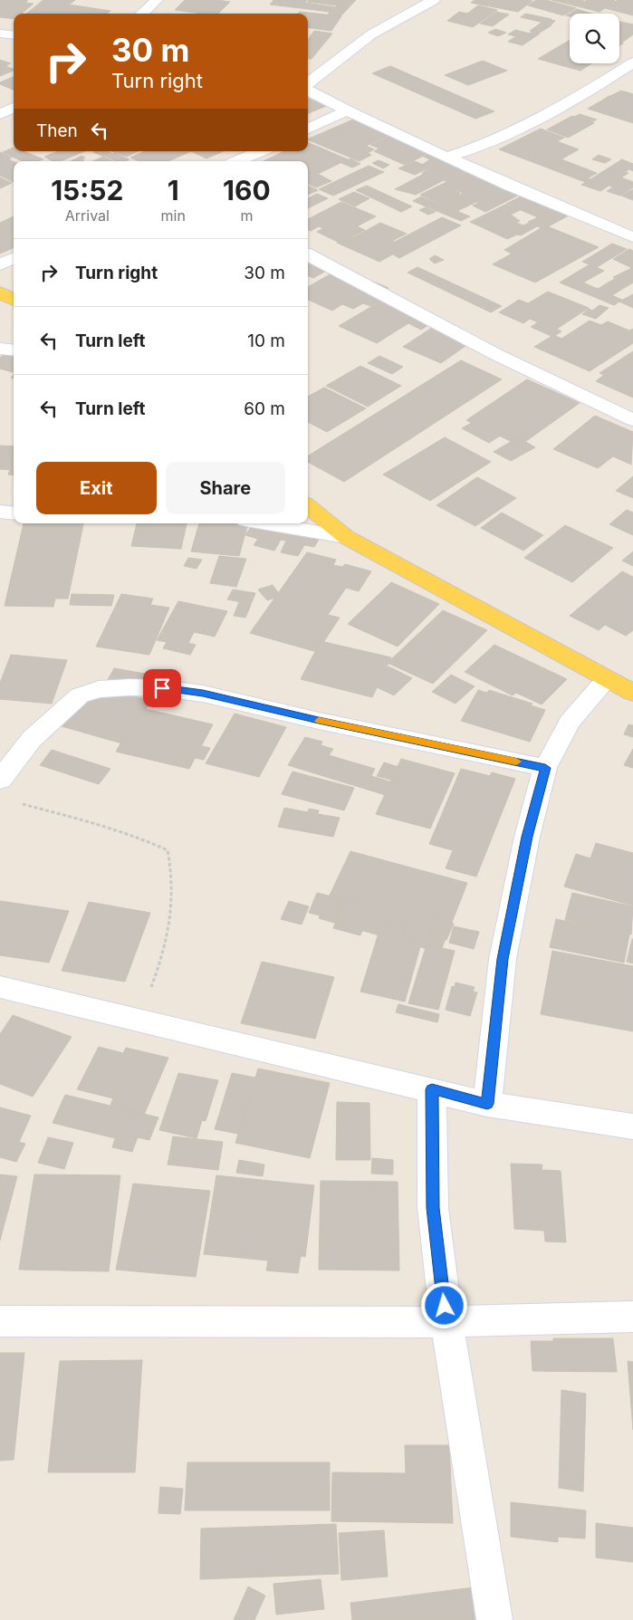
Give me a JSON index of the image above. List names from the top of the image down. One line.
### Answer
{"page":{"turn":["30 m","Turn right"],"then":"Then","eta":["15:52","Arrival","1","min","160","m"],"list":[{"name":"Turn right","value":"30 m"},{"name":"Turn left","value":"10 m"},{"name":"Turn left","value":"60 m"}],"buttons":["Exit","Share"]}}
